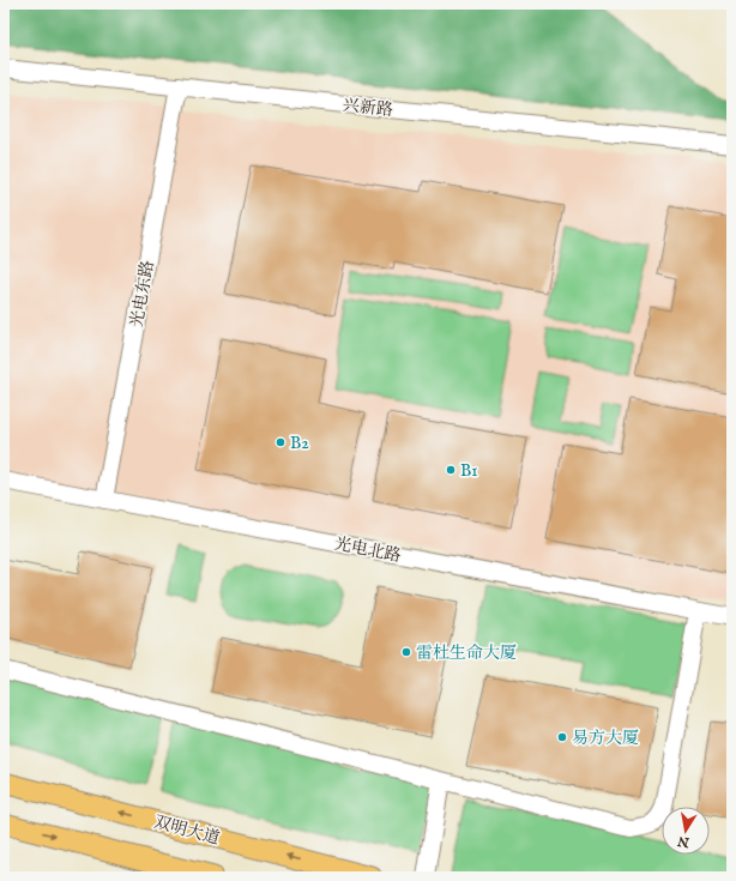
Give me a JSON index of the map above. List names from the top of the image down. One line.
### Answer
{"streets":{"main road":["双明大道"],"street":["兴新路","光电东路","光电北路"]},"crossings":[["兴新路","光电东路"],["光电东路","光电北路"]],"places":["B2","B1","雷杜生命大厦","易方大厦"],"north":"bottom"}
